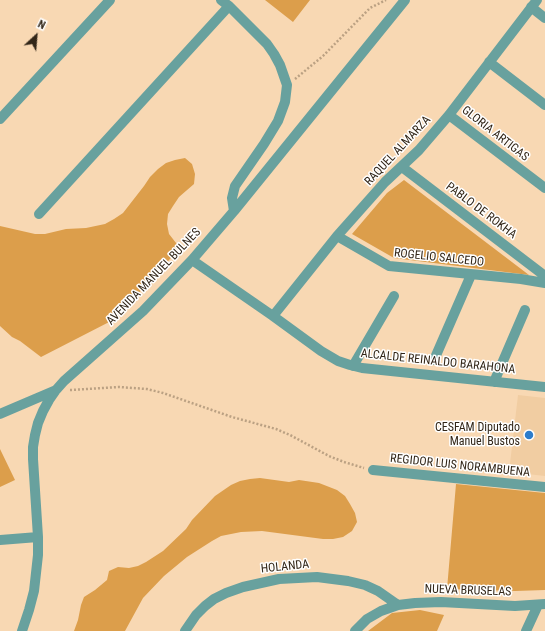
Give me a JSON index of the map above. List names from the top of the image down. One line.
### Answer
{"streets":{"street":["GLORIA ARTIGAS","RAQUEL ALMARZA","PABLO DE ROKHA","ROGELIO SALCEDO","AVENIDA MANUEL BULNES","ALCALDE REINALDO BARAHONA","REGIDOR LUIS NORAMBUENA","HOLANDA","NUEVA BRUSELAS"]},"crossings":[["GLORIA ARTIGAS","RAQUEL ALMARZA"],["RAQUEL ALMARZA","PABLO DE ROKHA"],["RAQUEL ALMARZA","ROGELIO SALCEDO"],["RAQUEL ALMARZA","ALCALDE REINALDO BARAHONA"],["AVENIDA MANUEL BULNES","ALCALDE REINALDO BARAHONA"],["HOLANDA","NUEVA BRUSELAS"]],"places":["CESFAM Diputado Manuel Bustos"],"north":"top right"}
